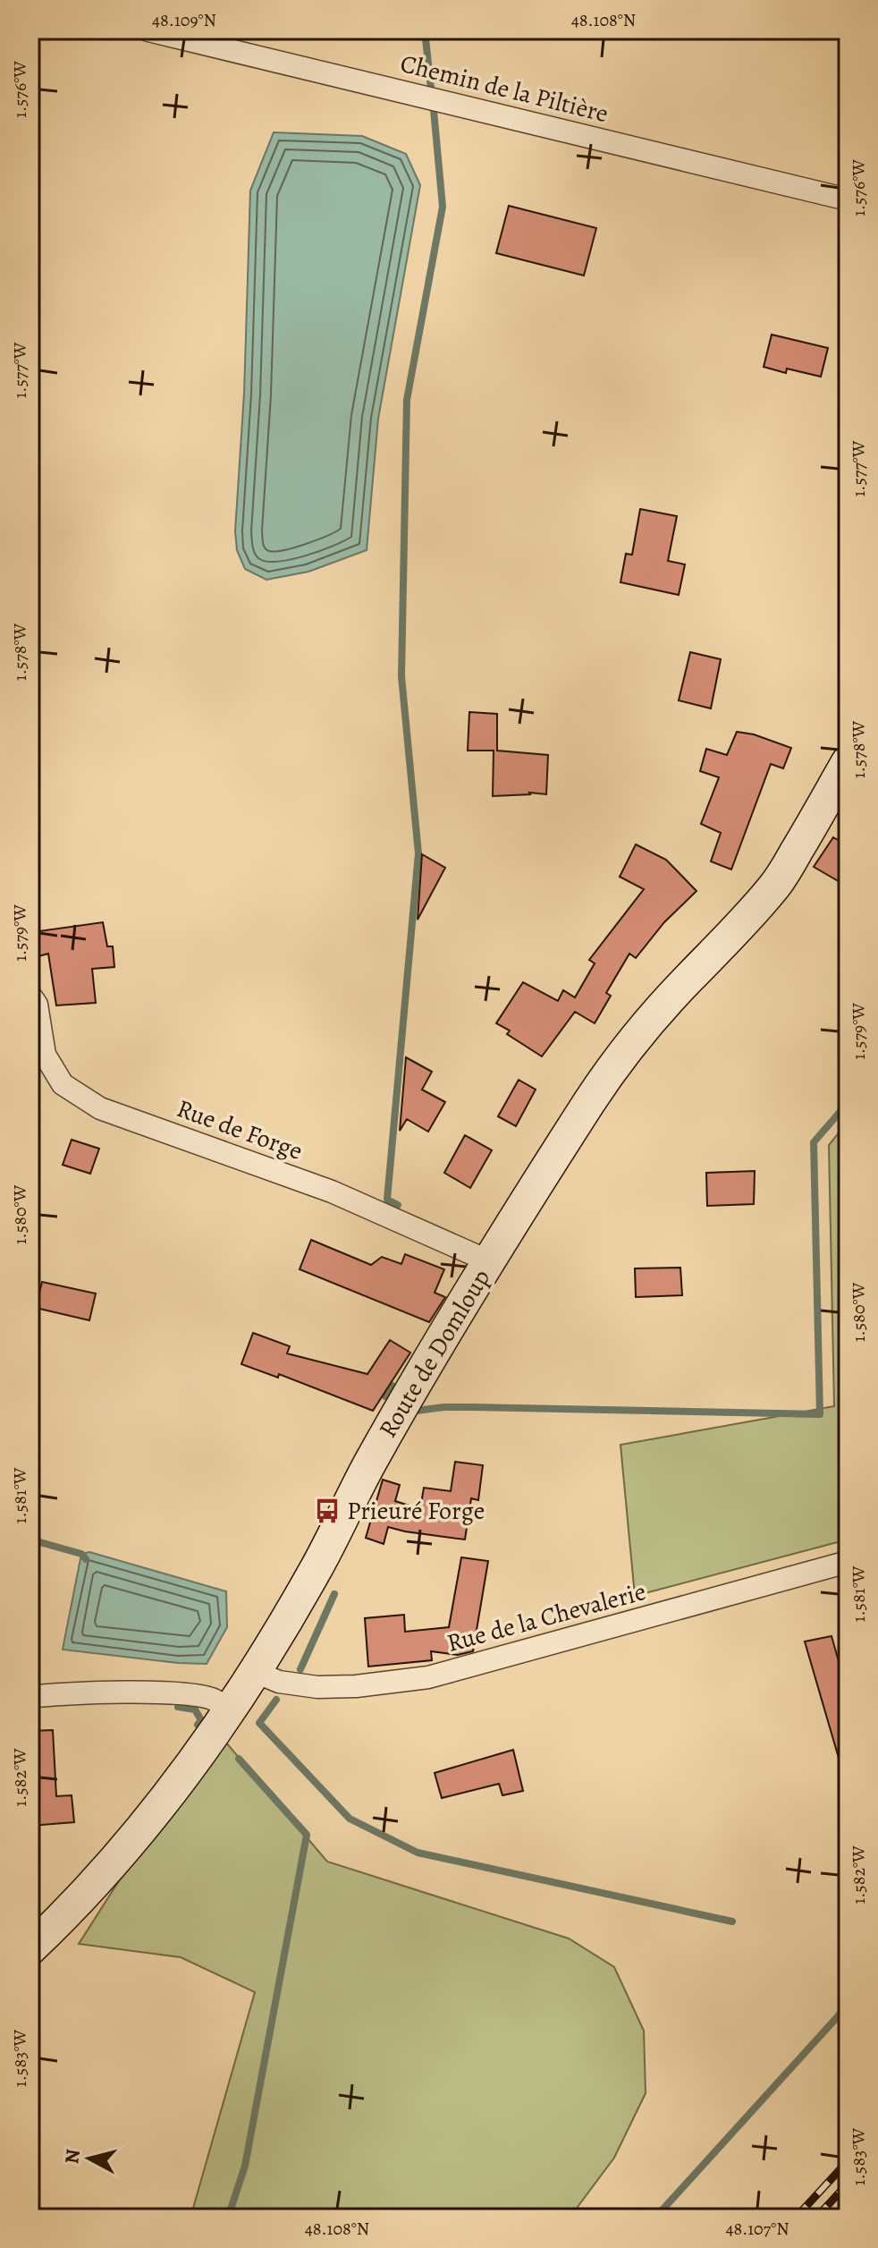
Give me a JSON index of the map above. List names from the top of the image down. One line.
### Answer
{"streets":{"street":["Chemin de la Piltière","Rue de Forge","Route de Domloup","Rue de la Chevalerie"]},"crossings":[["Rue de Forge","Route de Domloup"],["Route de Domloup","Rue de la Chevalerie"]],"places":{"bus stop":["Prieuré Forge"]},"north":"left","coordinates":["48.109°N","48.108°N","1.576°W","1.577°W","1.578°W","1.579°W","1.580°W","1.581°W","1.582°W","1.583°W","48.107°N"]}
